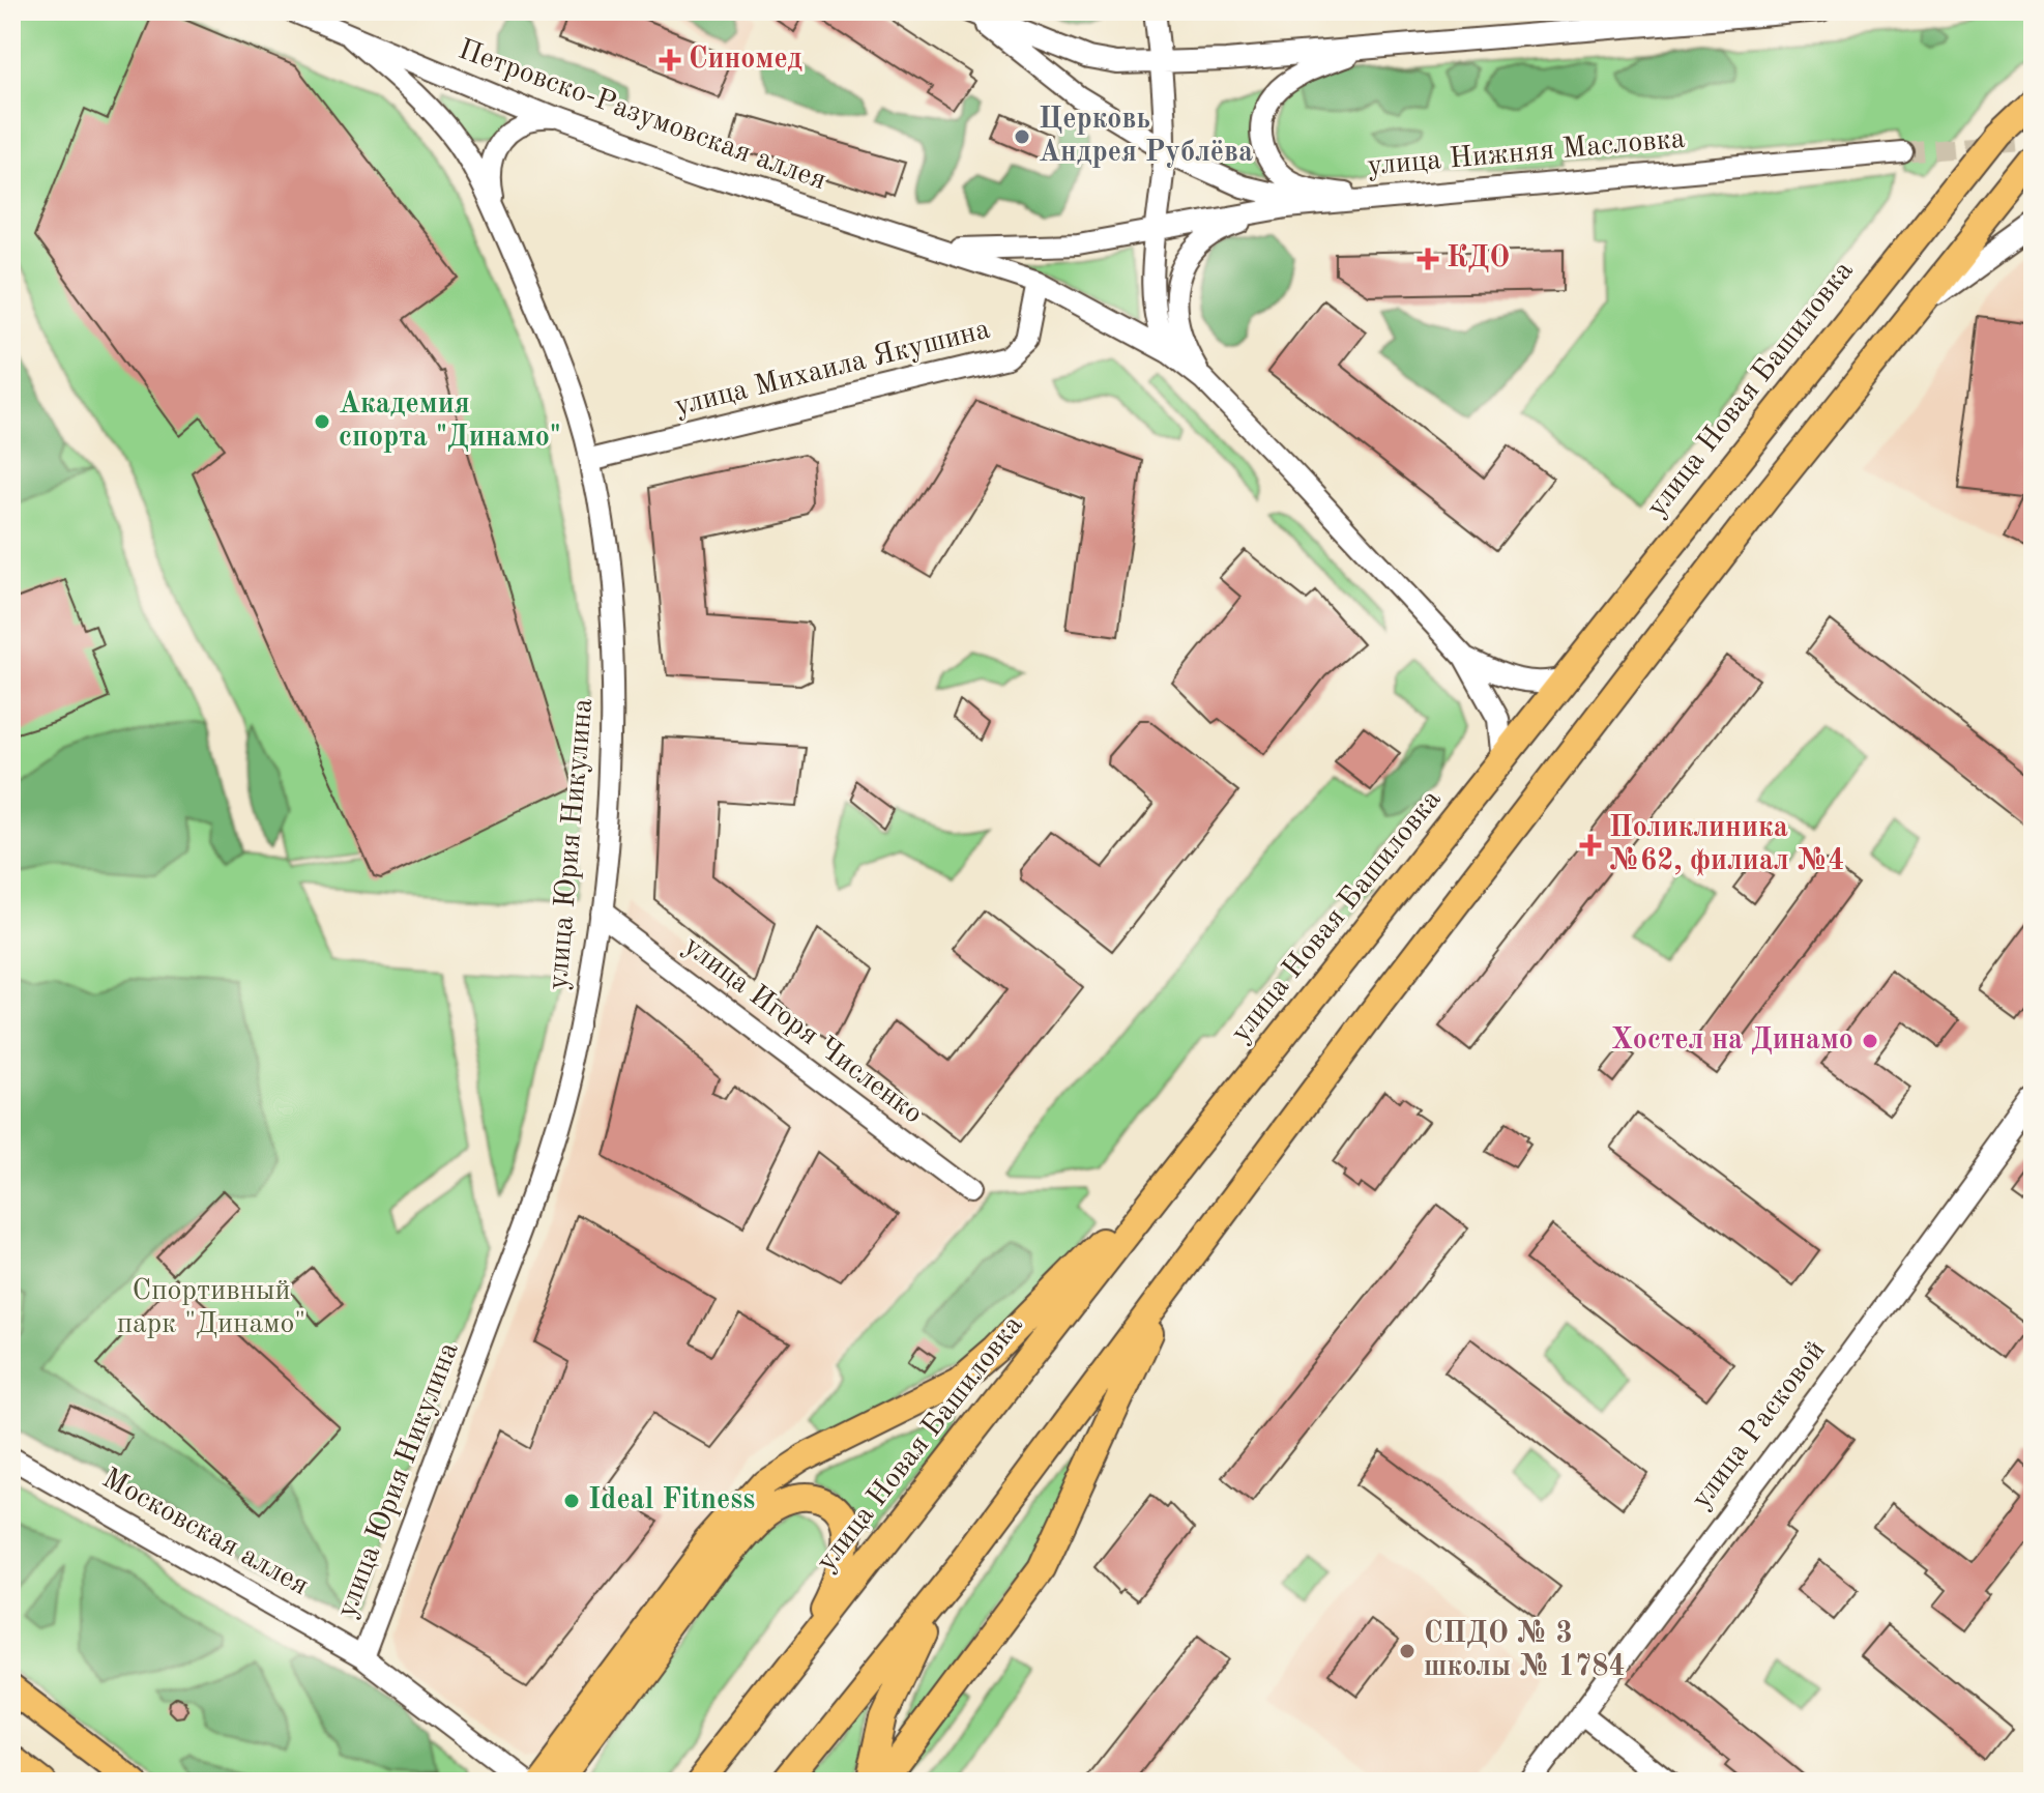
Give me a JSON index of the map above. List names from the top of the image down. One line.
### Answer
{"streets":{"main road":["улица Новая Башиловка"],"street":["Петровско-Разумовская аллея","улица Нижняя Масловка","улица Михаила Якушина","улица Юрия Никулина","улица Игоря Численко","улица Расковой","Московская аллея"]},"crossings":[["Петровско-Разумовская аллея","улица Нижняя Масловка"],["Петровско-Разумовская аллея","улица Михаила Якушина"],["Петровско-Разумовская аллея","улица Новая Башиловка"],["Петровско-Разумовская аллея","улица Юрия Никулина"],["улица Михаила Якушина","улица Юрия Никулина"],["улица Юрия Никулина","улица Игоря Численко"],["улица Юрия Никулина","Московская аллея"]],"parks":["Спортивный парк \"Динамо\""],"places":{"health":["Синомед","КДО","Поликлиника №62, филиал №4"],"other":["Церковь Андрея Рублёва","Академия спорта \"Динамо\"","Хостел на Динамо","Ideal Fitness","СПДО № 3 школы № 1784"]}}
